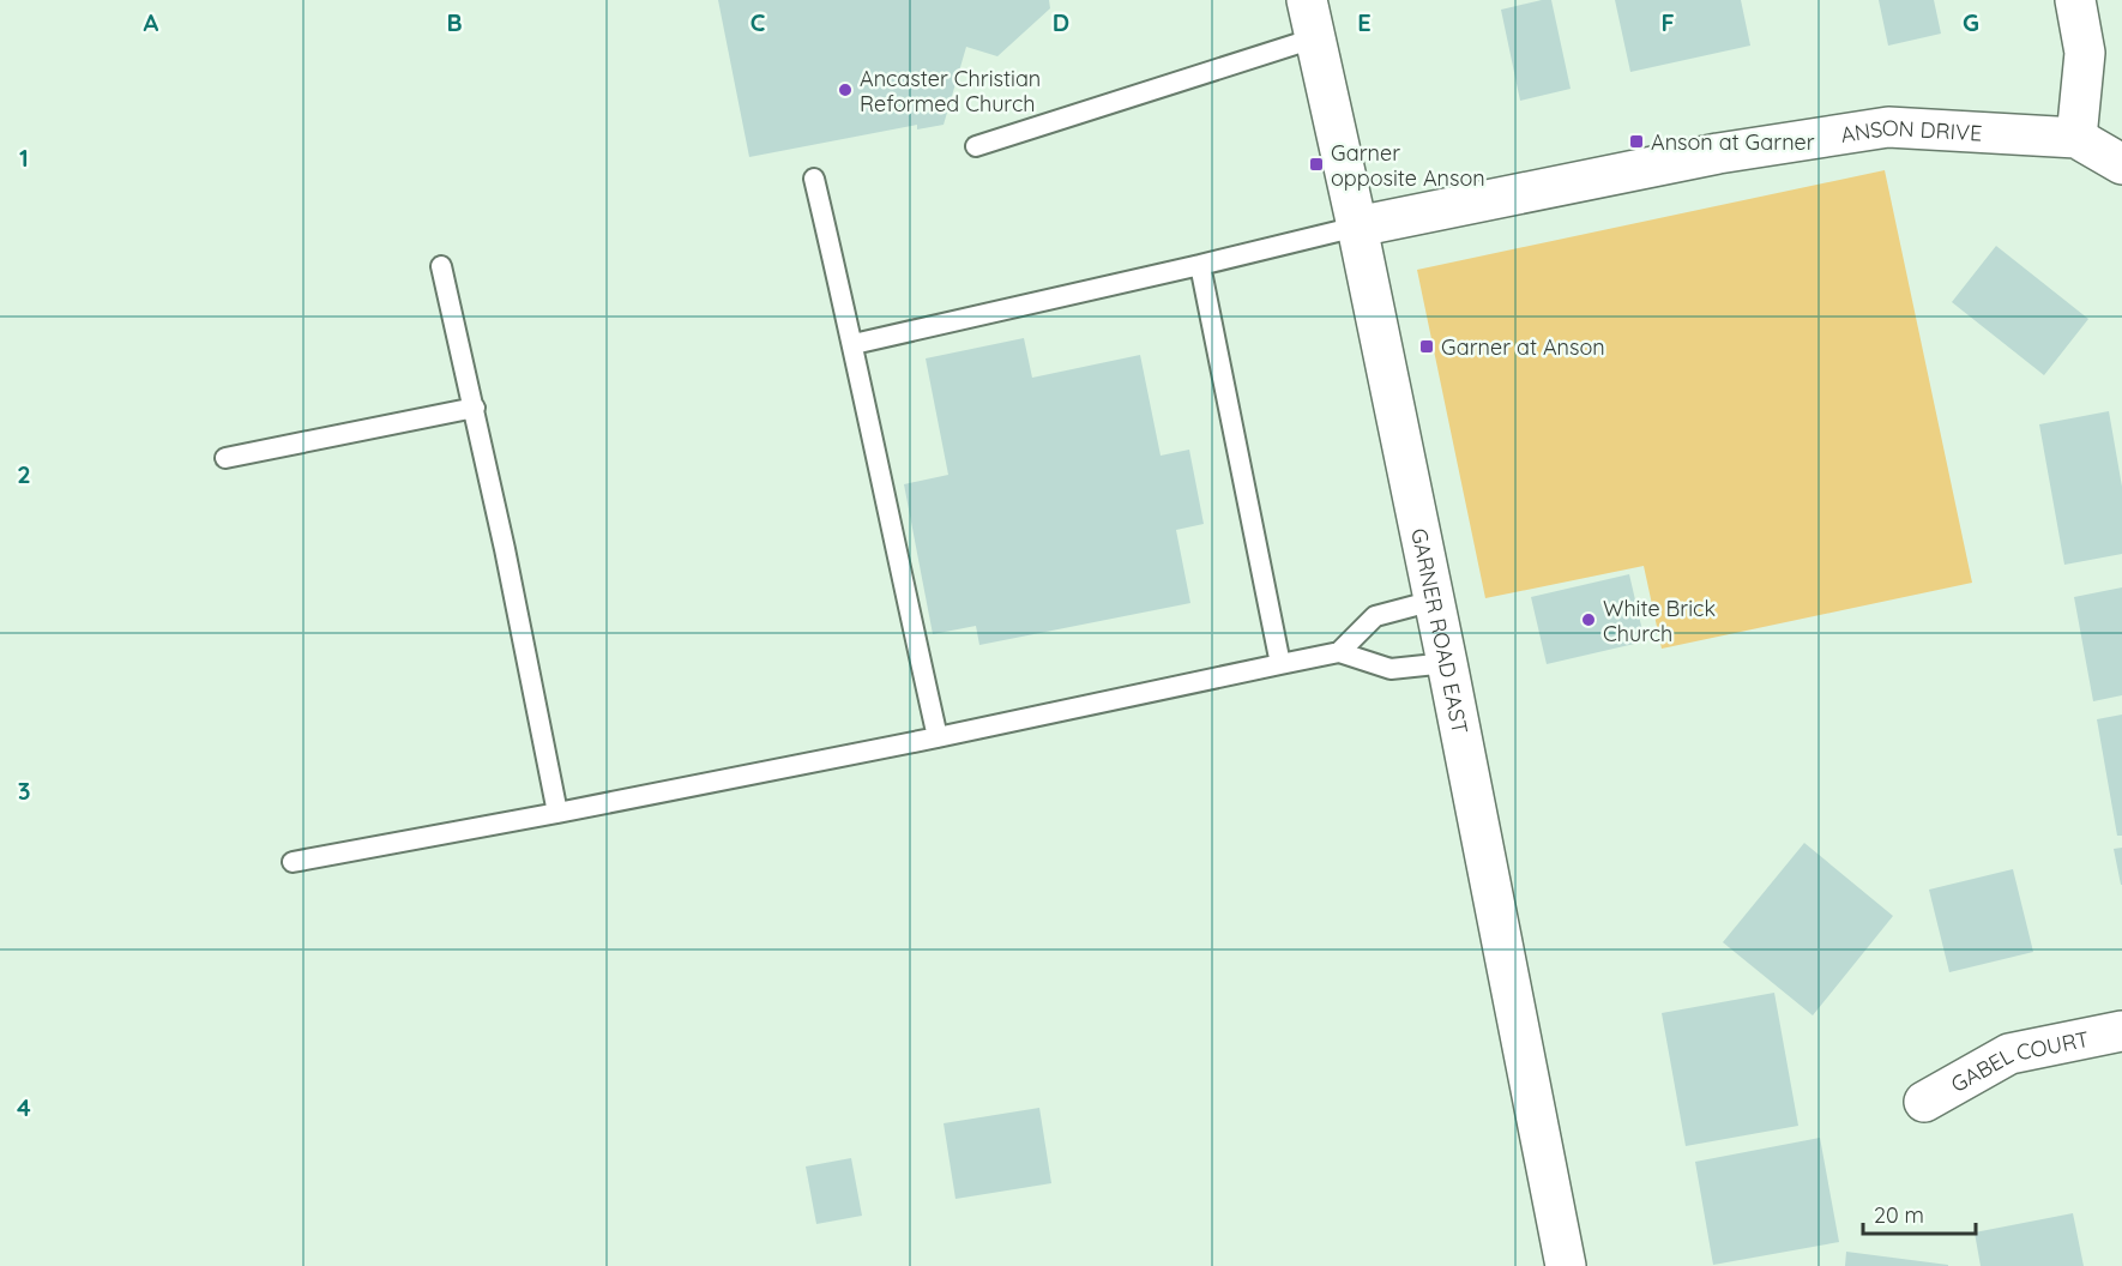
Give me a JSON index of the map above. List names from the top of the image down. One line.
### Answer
{"streets":{"main road":["ANSON DRIVE","GARNER ROAD EAST","GABEL COURT"]},"crossings":[["ANSON DRIVE","GARNER ROAD EAST"]],"places":{"other":["Ancaster Christian Reformed Church","White Brick Church"],"transit":["Anson at Garner","Garner opposite Anson","Garner at Anson"]},"scale_bar":"20 m","grid":{"columns":["A","B","C","D","E","F","G"],"rows":["1","2","3","4"]}}
